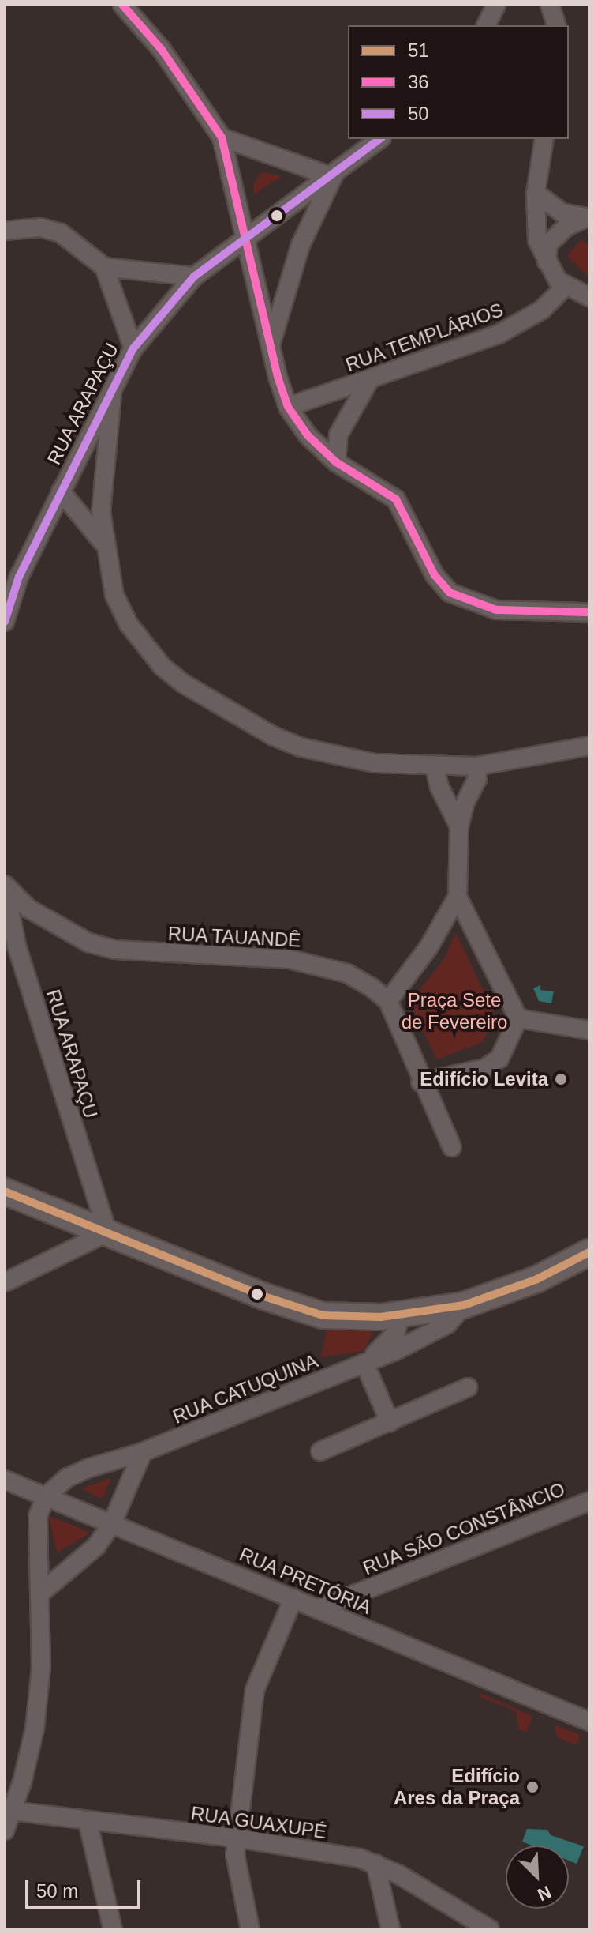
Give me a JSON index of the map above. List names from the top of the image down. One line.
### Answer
{"streets":{"street":["RUA TEMPLÁRIOS","RUA ARAPAÇU","RUA TAUANDÊ","RUA CATUQUINA","RUA SÃO CONSTÂNCIO","RUA PRETÓRIA","RUA GUAXUPÉ"]},"crossings":[["RUA ARAPAÇU","RUA TAUANDÊ"],["RUA CATUQUINA","RUA PRETÓRIA"],["RUA SÃO CONSTÂNCIO","RUA PRETÓRIA"]],"parks":["Praça Sete de Fevereiro"],"places":["Edifício Levita","Edifício Ares da Praça"],"lines":["transit line 36","transit line 50","transit line 51"],"legend":["51","36","50"],"scale_bar":"50 m","north":"bottom right"}
